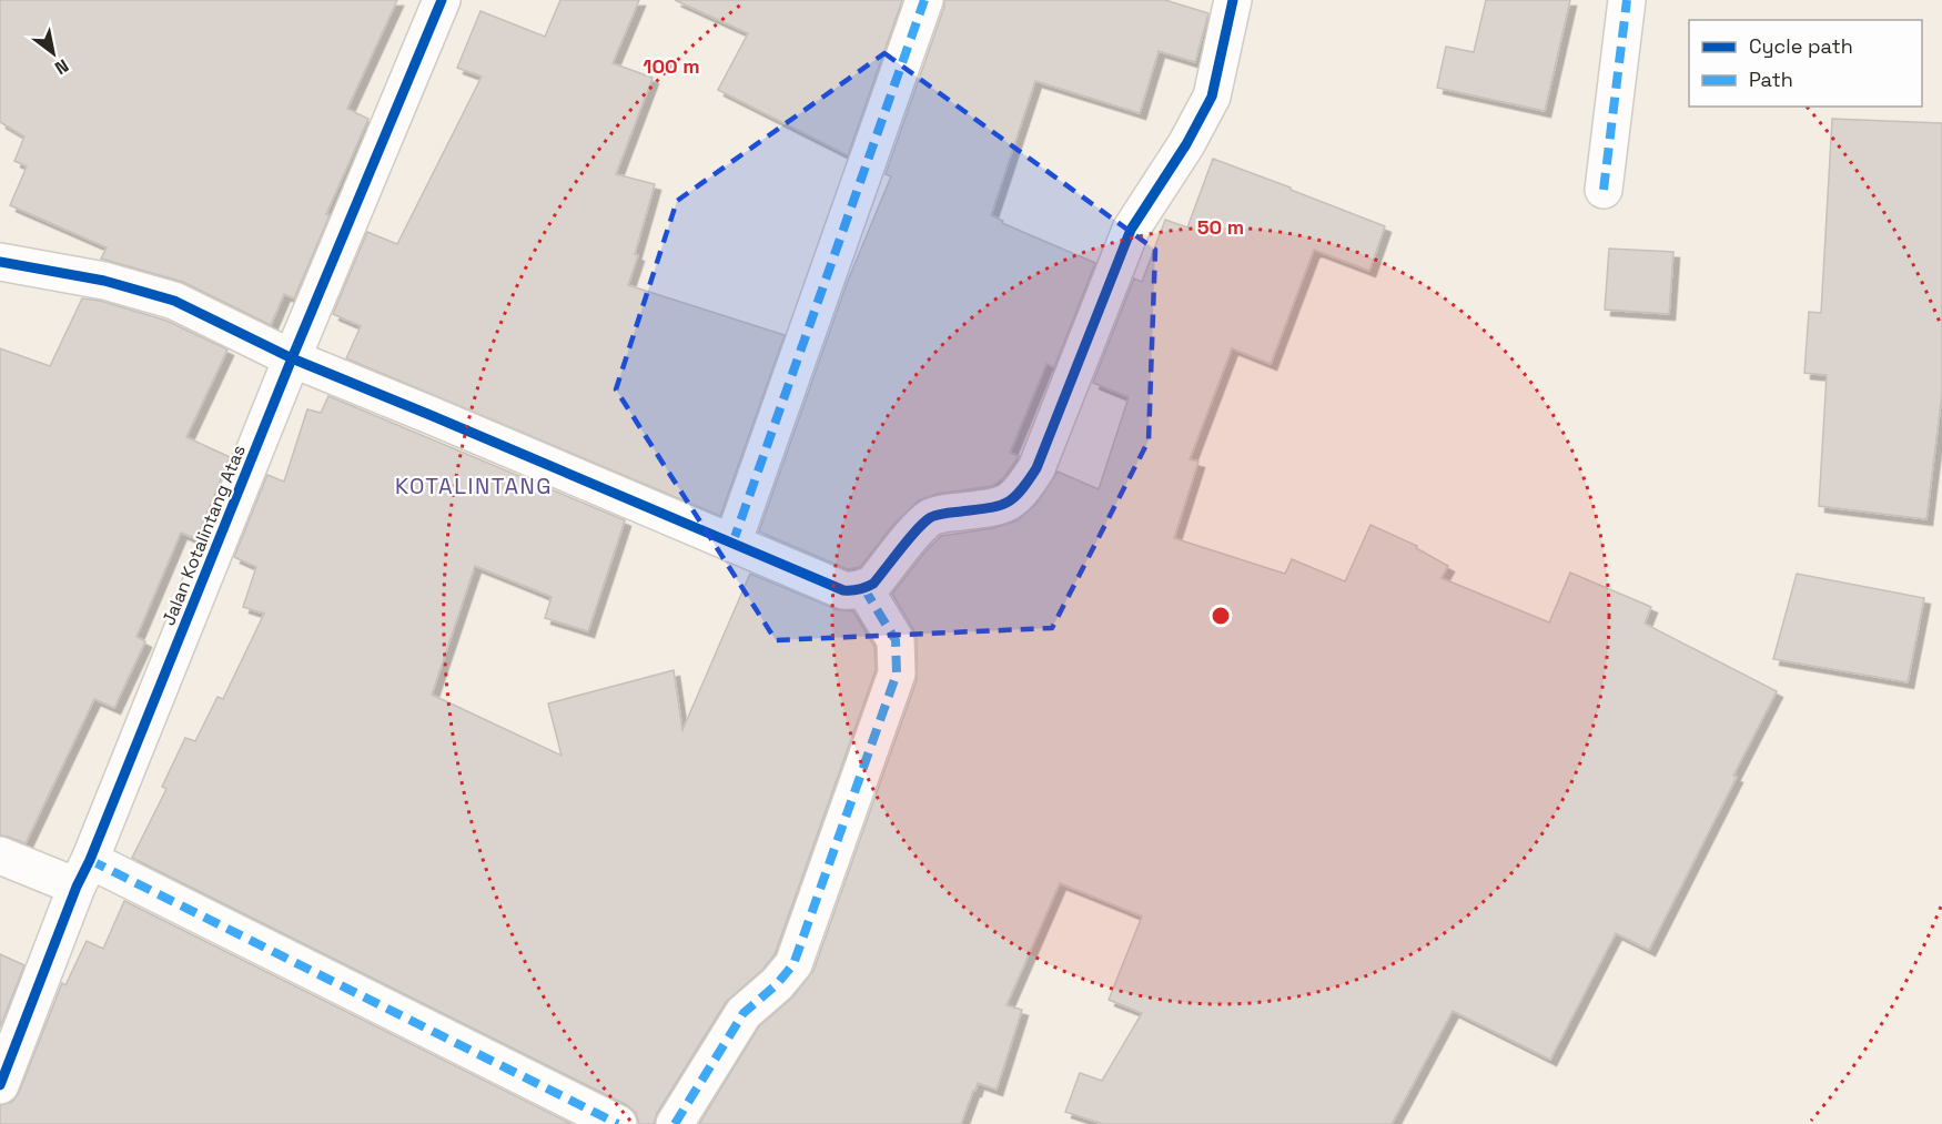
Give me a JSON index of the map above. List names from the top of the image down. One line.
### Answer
{"streets":{"street":["Jalan Kotalintang Atas"]},"districts":["KOTALINTANG"],"legend":["Cycle path","Path"],"north":"bottom right","rings":["100 m","50 m"]}
